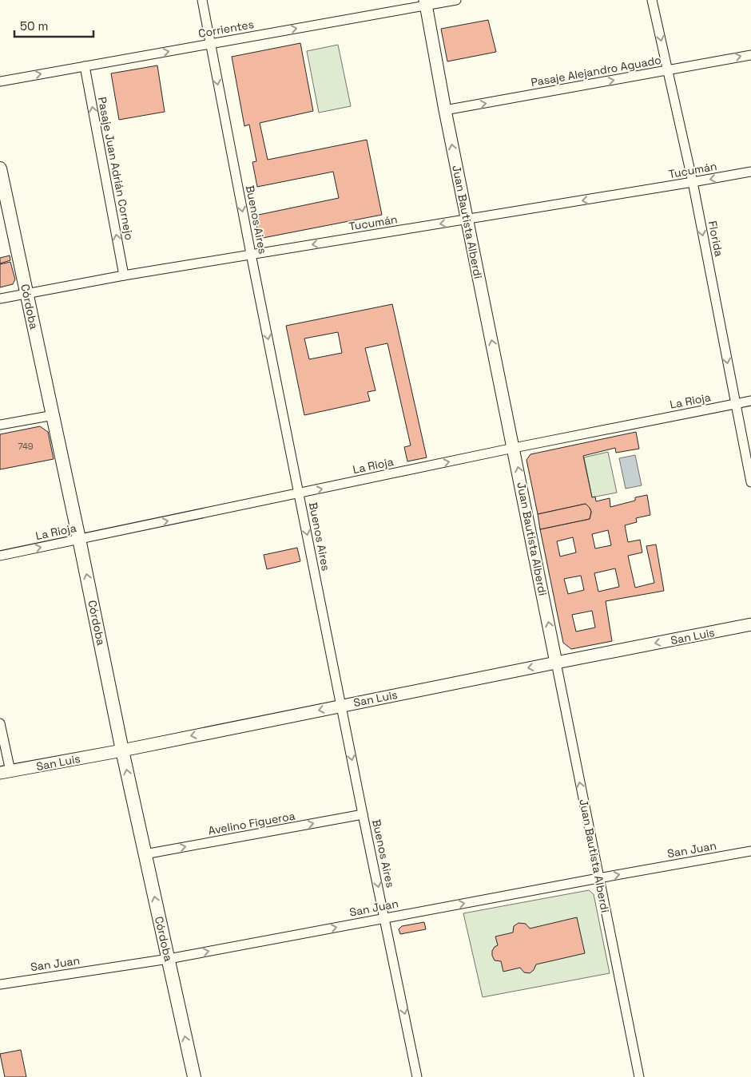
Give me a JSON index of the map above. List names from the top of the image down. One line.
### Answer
{"streets":{"main road":["Córdoba"],"street":["Corrientes","Pasaje Alejandro Aguado","Pasaje Juan Adrián Cornejo","Tucumán","Buenos Aires","Juan Bautista Alberdi","Florida","La Rioja","San Luis","Avelino Figueroa","San Juan"]},"crossings":[["Corrientes","Pasaje Juan Adrián Cornejo"],["Corrientes","Buenos Aires"],["Corrientes","Juan Bautista Alberdi"],["Pasaje Alejandro Aguado","Juan Bautista Alberdi"],["Pasaje Alejandro Aguado","Florida"],["Pasaje Juan Adrián Cornejo","Tucumán"],["Tucumán","Buenos Aires"],["Tucumán","Juan Bautista Alberdi"],["Tucumán","Florida"],["Tucumán","Córdoba"],["Buenos Aires","La Rioja"],["Buenos Aires","San Luis"],["Buenos Aires","Avelino Figueroa"],["Buenos Aires","San Juan"],["Juan Bautista Alberdi","La Rioja"],["Juan Bautista Alberdi","San Luis"],["Juan Bautista Alberdi","San Juan"],["Florida","La Rioja"],["Córdoba","La Rioja"],["Córdoba","San Luis"],["Córdoba","Avelino Figueroa"],["Córdoba","San Juan"]],"one_way":["Corrientes","Pasaje Alejandro Aguado","Pasaje Juan Adrián Cornejo","Tucumán","Buenos Aires","Juan Bautista Alberdi","Florida","Córdoba","La Rioja","San Luis","Avelino Figueroa","San Juan"],"house_numbers":["749"],"scale_bar":"50 m"}
